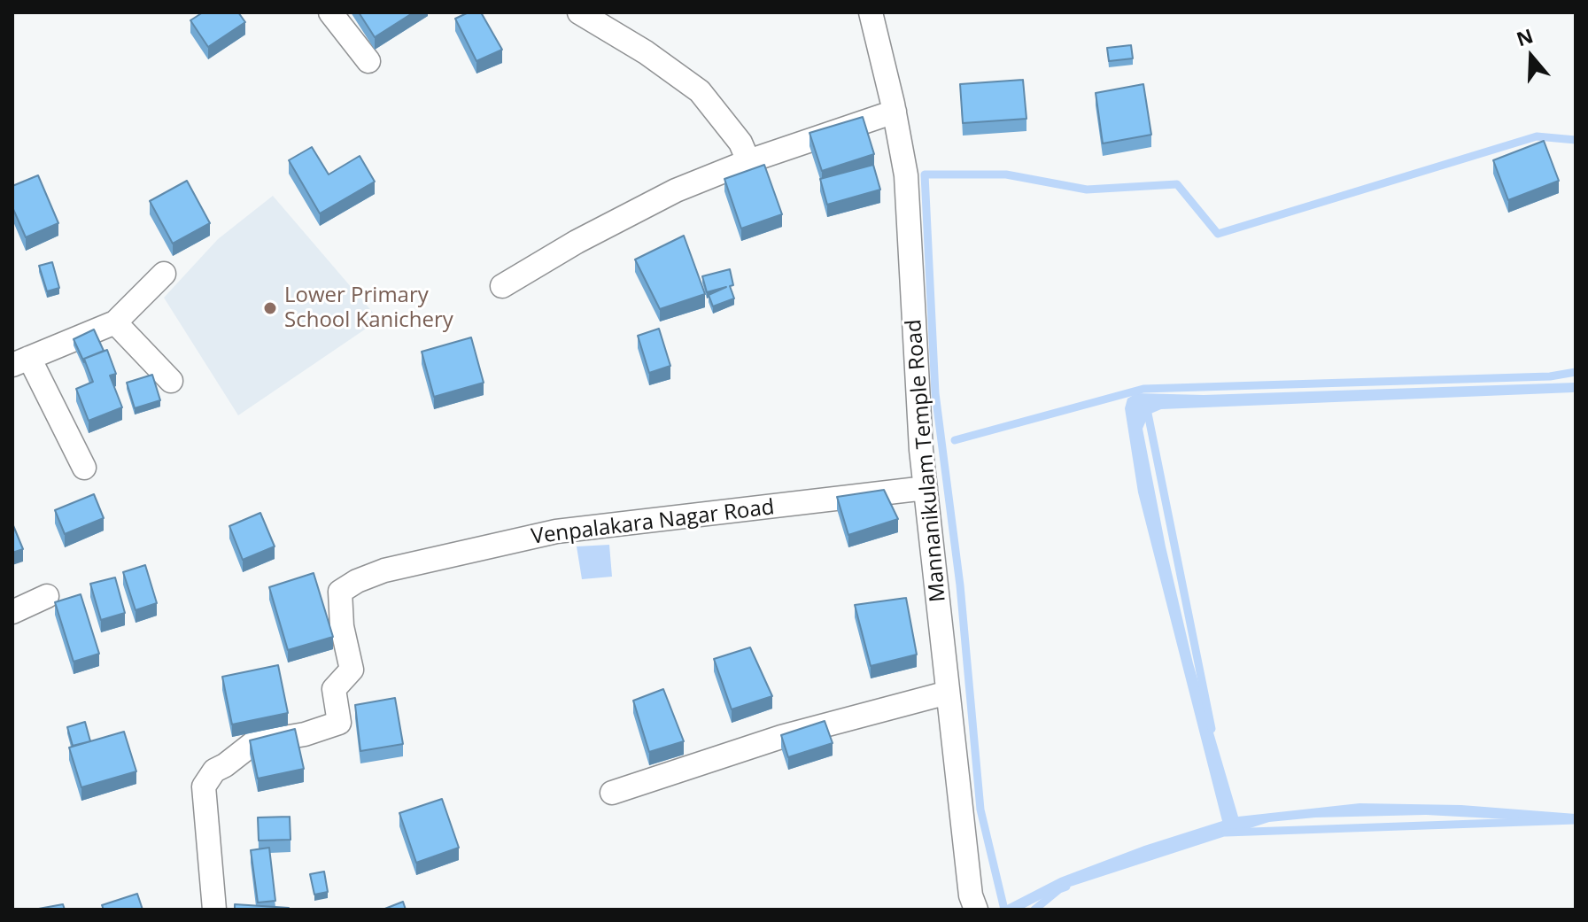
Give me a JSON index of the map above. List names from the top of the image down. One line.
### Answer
{"streets":{"street":["Mannanikulam Temple Road","Venpalakara Nagar Road"]},"crossings":[["Mannanikulam Temple Road","Venpalakara Nagar Road"]],"places":["Lower Primary School Kanichery"],"north":"top"}
